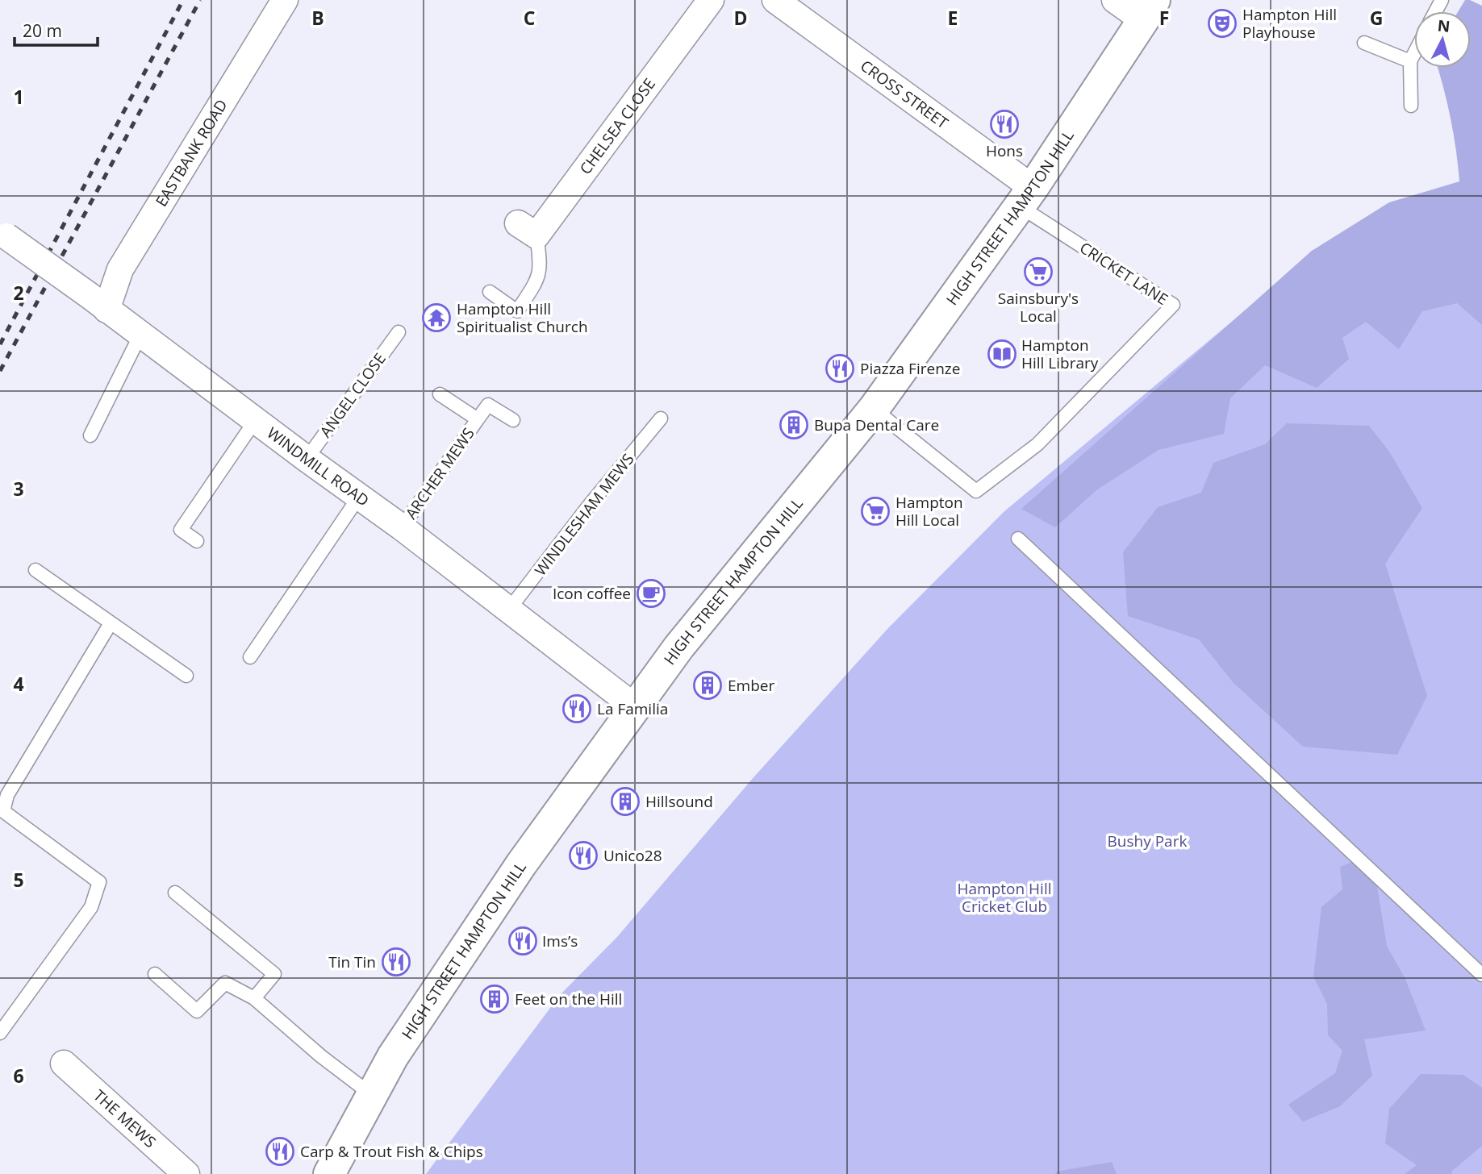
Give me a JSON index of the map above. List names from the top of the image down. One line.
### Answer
{"streets":{"main road":["HIGH STREET HAMPTON HILL"],"street":["CROSS STREET","CHELSEA CLOSE","EASTBANK ROAD","WINDMILL ROAD","THE MEWS"],"lane":["CRICKET LANE","ANGEL CLOSE","ARCHER MEWS","WINDLESHAM MEWS"]},"crossings":[["CROSS STREET","HIGH STREET HAMPTON HILL"],["CROSS STREET","CRICKET LANE"],["EASTBANK ROAD","WINDMILL ROAD"],["HIGH STREET HAMPTON HILL","CRICKET LANE"],["HIGH STREET HAMPTON HILL","WINDMILL ROAD"],["ANGEL CLOSE","WINDMILL ROAD"],["WINDMILL ROAD","ARCHER MEWS"],["WINDMILL ROAD","WINDLESHAM MEWS"]],"parks":["Bushy Park","Hampton Hill Cricket Club"],"places":{"theatre":["Hampton Hill Playhouse"],"restaurant":["Hons","Piazza Firenze","La Familia","Unico28","Ims’s","Tin Tin","Carp & Trout Fish & Chips"],"supermarket":["Sainsbury's Local","Hampton Hill Local"],"temple":["Hampton Hill Spiritualist Church"],"library":["Hampton Hill Library"],"building":["Bupa Dental Care","Ember","Hillsound","Feet on the Hill"],"cafe":["Icon coffee"]},"scale_bar":"20 m","north":"top","grid":{"columns":["B","C","D","E","F","G"],"rows":["1","2","3","4","5","6"]}}
